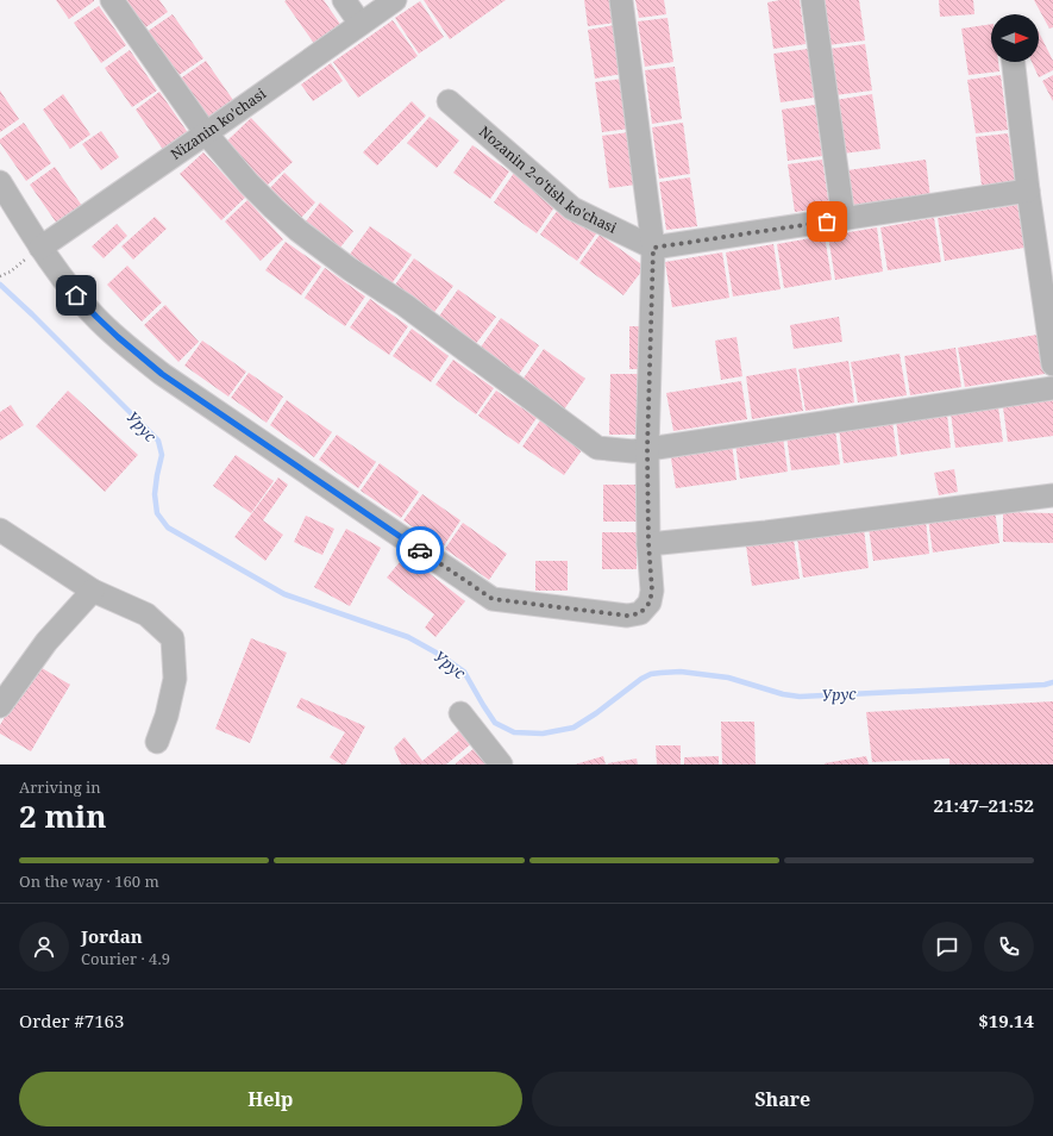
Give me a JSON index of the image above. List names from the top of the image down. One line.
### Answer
{"streets":{"street":["Nizanin ko'chasi","Nozanin 2-o'tish ko'chasi"]},"water":["Урус"],"north":"right","page":{"heading":["2 min","Arriving in","21:47–21:52"],"panel":["Jordan","Courier · 4.9","Order #7163","$19.14"],"bar":"On the way · 160 m","buttons":["Help","Share"]}}
